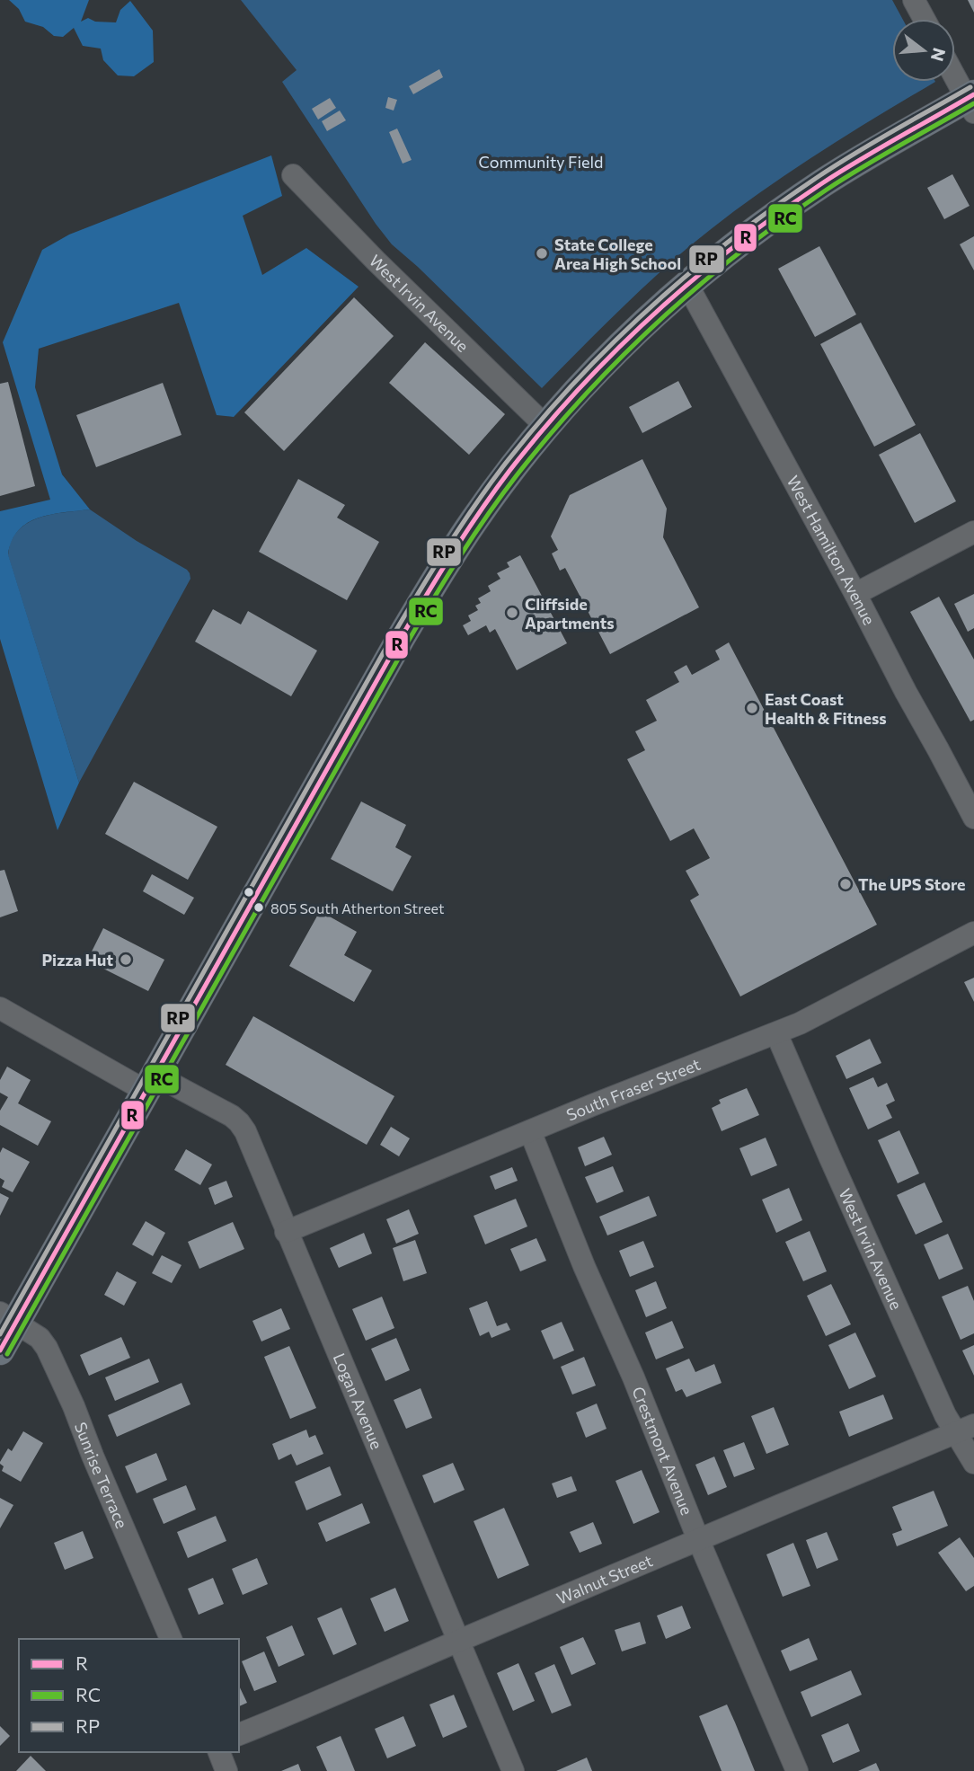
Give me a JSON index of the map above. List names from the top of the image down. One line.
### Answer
{"streets":{"street":["West Irvin Avenue","West Hamilton Avenue","South Fraser Street","Logan Avenue","Crestmont Avenue","Sunrise Terrace","Walnut Street"]},"crossings":[["West Irvin Avenue","South Fraser Street"],["West Irvin Avenue","Walnut Street"],["South Fraser Street","Logan Avenue"],["South Fraser Street","Crestmont Avenue"],["Logan Avenue","Walnut Street"],["Crestmont Avenue","Walnut Street"]],"parks":["Community Field"],"places":["State College Area High School","Cliffside Apartments","East Coast Health & Fitness","The UPS Store","805 South Atherton Street","Pizza Hut"],"lines":["transit line RP","transit line R","transit line RC"],"legend":["R","RC","RP"],"north":"right"}
